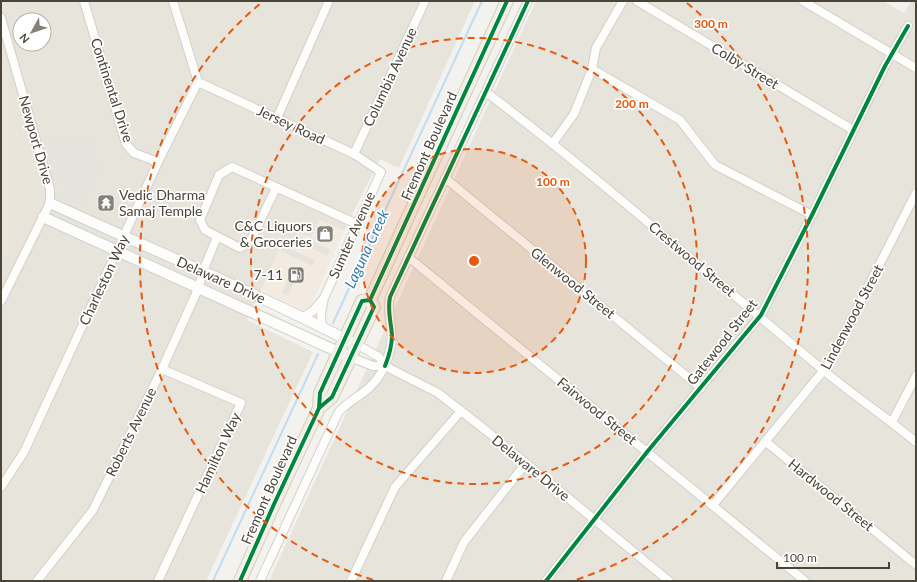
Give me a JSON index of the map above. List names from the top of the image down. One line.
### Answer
{"streets":{"main road":["Fremont Boulevard"],"street":["Colby Street","Columbia Avenue","Continental Drive","Jersey Road","Newport Drive","Sumter Avenue","Crestwood Street","Charleston Way","Delaware Drive","Glenwood Street","Lindenwood Street","Gatewood Street","Fairwood Street","Roberts Avenue","Hamilton Way","Hardwood Street"]},"crossings":[["Colby Street","Gatewood Street"],["Columbia Avenue","Jersey Road"],["Continental Drive","Charleston Way"],["Jersey Road","Sumter Avenue"],["Jersey Road","Charleston Way"],["Newport Drive","Delaware Drive"],["Fremont Boulevard","Crestwood Street"],["Fremont Boulevard","Delaware Drive"],["Fremont Boulevard","Glenwood Street"],["Fremont Boulevard","Fairwood Street"],["Sumter Avenue","Delaware Drive"],["Crestwood Street","Lindenwood Street"],["Crestwood Street","Gatewood Street"],["Charleston Way","Delaware Drive"],["Delaware Drive","Gatewood Street"],["Delaware Drive","Roberts Avenue"],["Glenwood Street","Gatewood Street"],["Lindenwood Street","Fairwood Street"],["Lindenwood Street","Hardwood Street"],["Gatewood Street","Fairwood Street"],["Roberts Avenue","Hamilton Way"]],"water":["Laguna Creek"],"places":{"temple":["Vedic Dharma Samaj Temple"],"shop":["C&C Liquors & Groceries"],"fuel station":["7-11"]},"scale_bar":"100 m","north":"bottom left","rings":["300 m","200 m","100 m"]}
